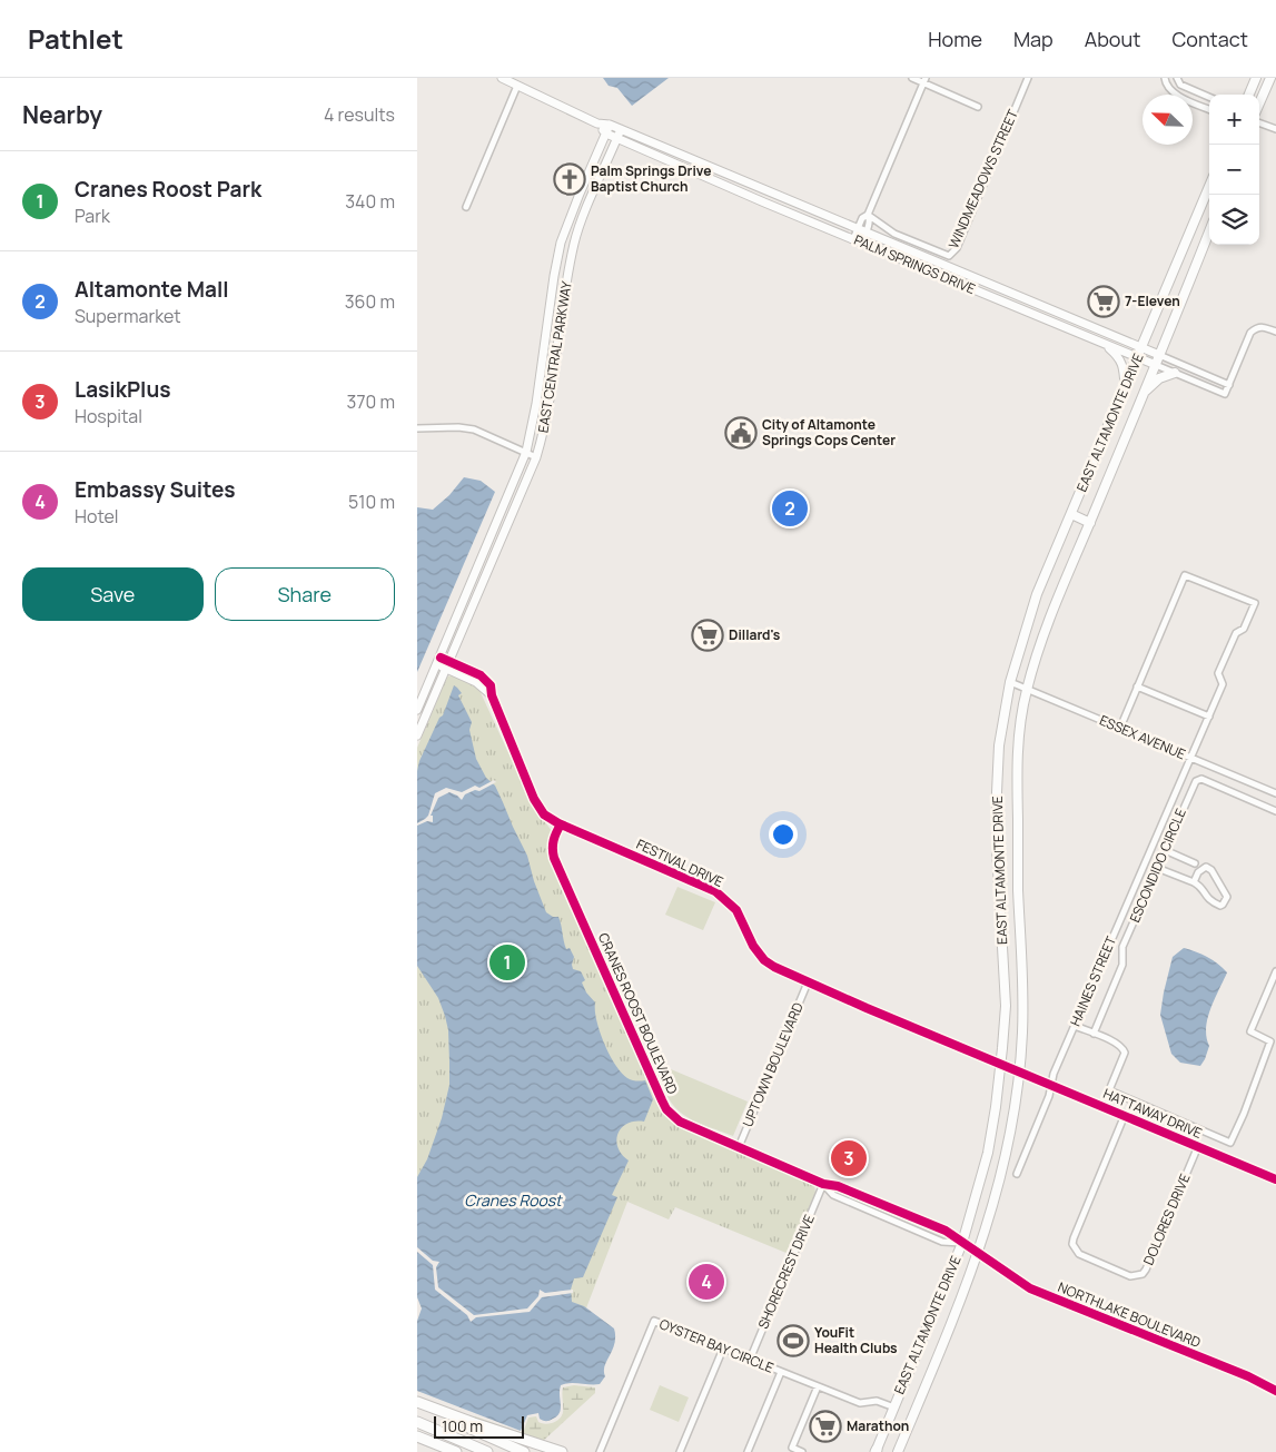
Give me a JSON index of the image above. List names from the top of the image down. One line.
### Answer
{"streets":{"main road":["PALM SPRINGS DRIVE","EAST CENTRAL PARKWAY","EAST ALTAMONTE DRIVE","FESTIVAL DRIVE","HATTAWAY DRIVE"],"street":["WINDMEADOWS STREET","ESSEX AVENUE","ESCONDIDO CIRCLE","HAINES STREET","CRANES ROOST BOULEVARD","UPTOWN BOULEVARD","DOLORES DRIVE","SHORECREST DRIVE","NORTHLAKE BOULEVARD","OYSTER BAY CIRCLE"]},"crossings":[["PALM SPRINGS DRIVE","EAST CENTRAL PARKWAY"],["PALM SPRINGS DRIVE","EAST ALTAMONTE DRIVE"],["EAST CENTRAL PARKWAY","FESTIVAL DRIVE"],["EAST ALTAMONTE DRIVE","ESSEX AVENUE"],["EAST ALTAMONTE DRIVE","FESTIVAL DRIVE"],["EAST ALTAMONTE DRIVE","CRANES ROOST BOULEVARD"],["EAST ALTAMONTE DRIVE","HATTAWAY DRIVE"],["EAST ALTAMONTE DRIVE","NORTHLAKE BOULEVARD"],["EAST ALTAMONTE DRIVE","OYSTER BAY CIRCLE"],["ESSEX AVENUE","HAINES STREET"],["FESTIVAL DRIVE","CRANES ROOST BOULEVARD"],["FESTIVAL DRIVE","UPTOWN BOULEVARD"],["FESTIVAL DRIVE","HATTAWAY DRIVE"],["HAINES STREET","HATTAWAY DRIVE"],["CRANES ROOST BOULEVARD","UPTOWN BOULEVARD"],["CRANES ROOST BOULEVARD","SHORECREST DRIVE"],["CRANES ROOST BOULEVARD","NORTHLAKE BOULEVARD"],["HATTAWAY DRIVE","DOLORES DRIVE"],["SHORECREST DRIVE","OYSTER BAY CIRCLE"]],"water":["Cranes Roost"],"places":{"church":["Palm Springs Drive Baptist Church"],"supermarket":["7-Eleven","Dillard's","Marathon"],"public building":["City of Altamonte Springs Cops Center"],"sports":["YouFit Health Clubs"]},"scale_bar":"100 m","north":"top left","page":{"header":"Pathlet","nav":["Home","Map","About","Contact"],"heading":["Nearby","4 results"],"map_buttons":["+","−"],"list":[{"mark":"1","name":"Cranes Roost Park","note":"Park","value":"340 m"},{"mark":"2","name":"Altamonte Mall","note":"Supermarket","value":"360 m"},{"mark":"3","name":"LasikPlus","note":"Hospital","value":"370 m"},{"mark":"4","name":"Embassy Suites","note":"Hotel","value":"510 m"}],"pins":["2","1","3","4"],"buttons":["Save","Share"],"scale":"100 m"}}
